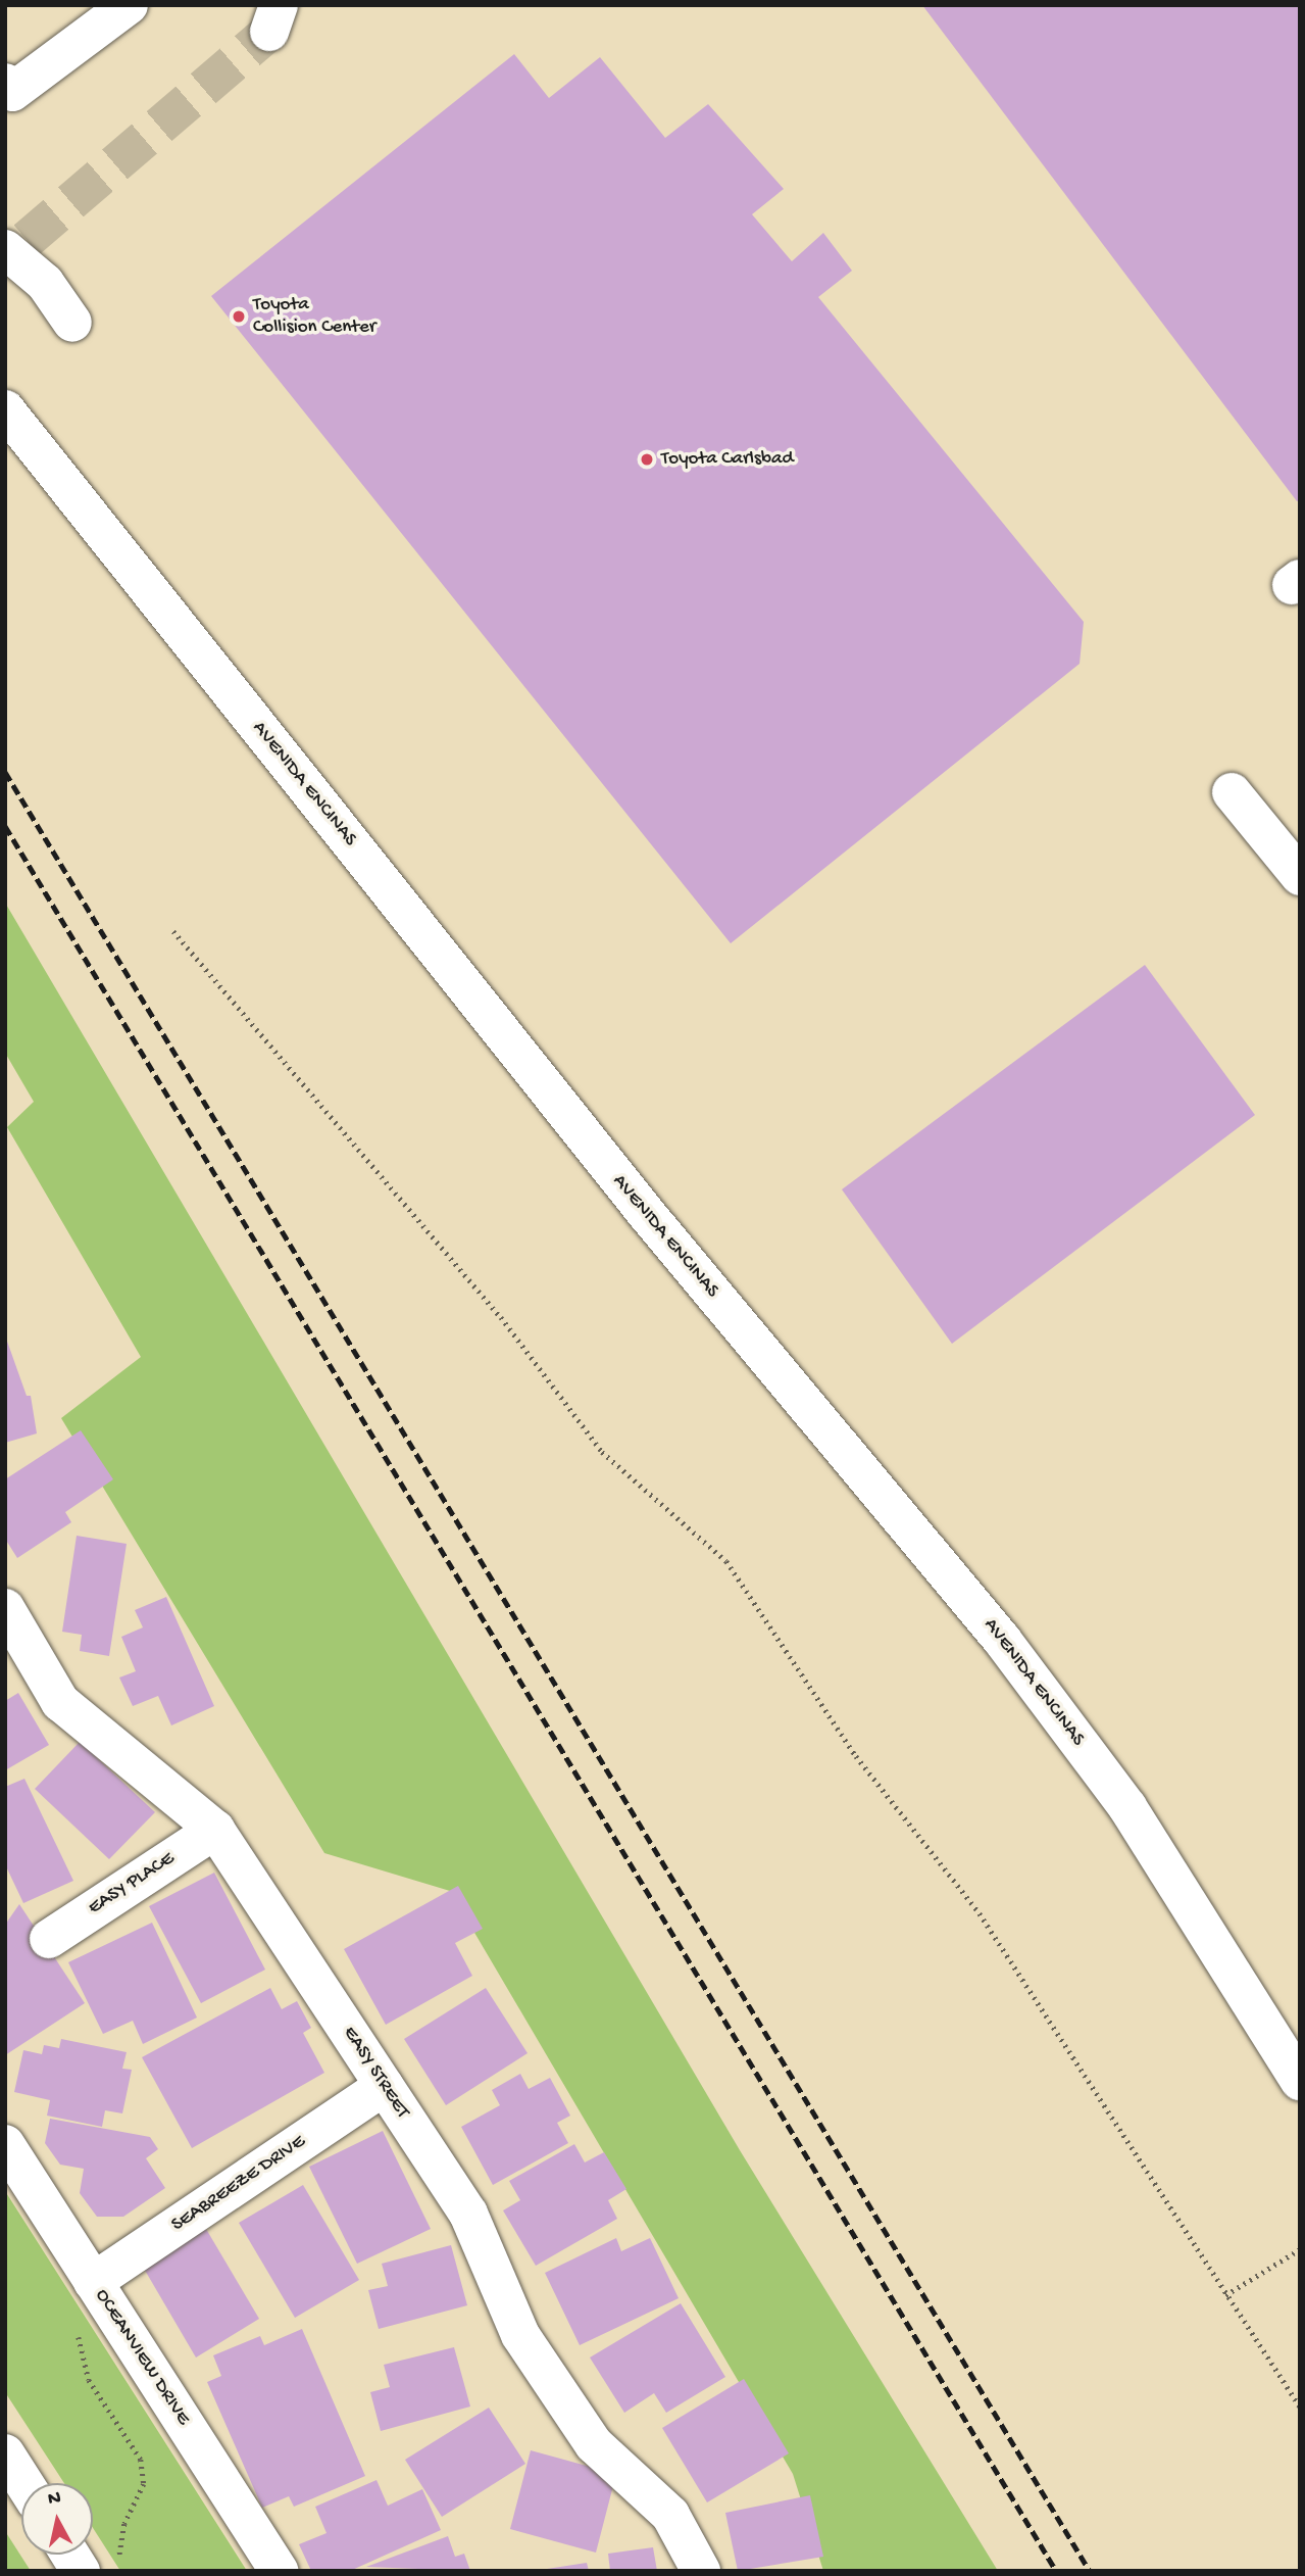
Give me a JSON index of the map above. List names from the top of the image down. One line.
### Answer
{"streets":{"street":["AVENIDA ENCINAS","EASY PLACE","EASY STREET","SEABREEZE DRIVE","OCEANVIEW DRIVE"]},"crossings":[["EASY PLACE","EASY STREET"],["EASY STREET","SEABREEZE DRIVE"],["SEABREEZE DRIVE","OCEANVIEW DRIVE"]],"places":["Toyota Collision Center","Toyota Carlsbad"],"north":"top"}
